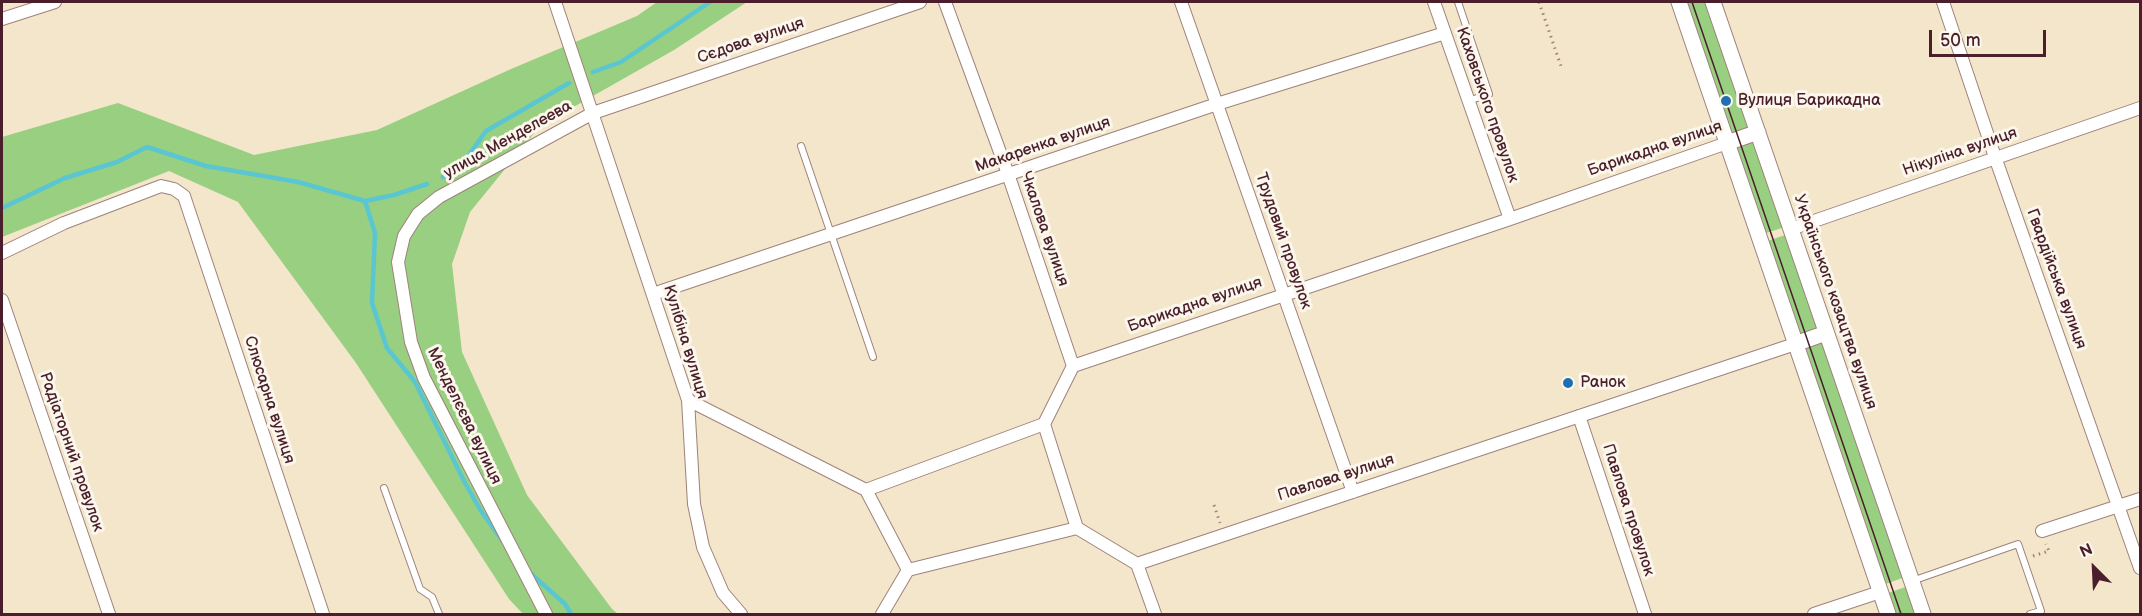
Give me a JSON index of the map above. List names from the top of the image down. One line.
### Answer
{"streets":{"street":["Сєдова вулиця","Каховського провулок","улица Менделеева","Макаренка вулиця","Барикадна вулиця","Нікуліна вулиця","Чкалова вулиця","Трудовий провулок","Гвардійська вулиця","Українського козацтва вулиця","Кулібіна вулиця","Слюсарна вулиця","Менделєєва вулиця","Радіаторний провулок","Павлова вулиця","Павлова провулок"]},"crossings":[["Сєдова вулиця","улица Менделеева"],["Сєдова вулиця","Кулібіна вулиця"],["Каховського провулок","Макаренка вулиця"],["Каховського провулок","Барикадна вулиця"],["улица Менделеева","Кулібіна вулиця"],["улица Менделеева","Менделєєва вулиця"],["Макаренка вулиця","Чкалова вулиця"],["Макаренка вулиця","Трудовий провулок"],["Макаренка вулиця","Кулібіна вулиця"],["Барикадна вулиця","Чкалова вулиця"],["Барикадна вулиця","Трудовий провулок"],["Барикадна вулиця","Українського козацтва вулиця"],["Нікуліна вулиця","Гвардійська вулиця"],["Нікуліна вулиця","Українського козацтва вулиця"],["Трудовий провулок","Павлова вулиця"],["Українського козацтва вулиця","Павлова вулиця"],["Павлова вулиця","Павлова провулок"]],"places":["Вулиця Барикадна","Ранок"],"scale_bar":"50 m","north":"top left"}
